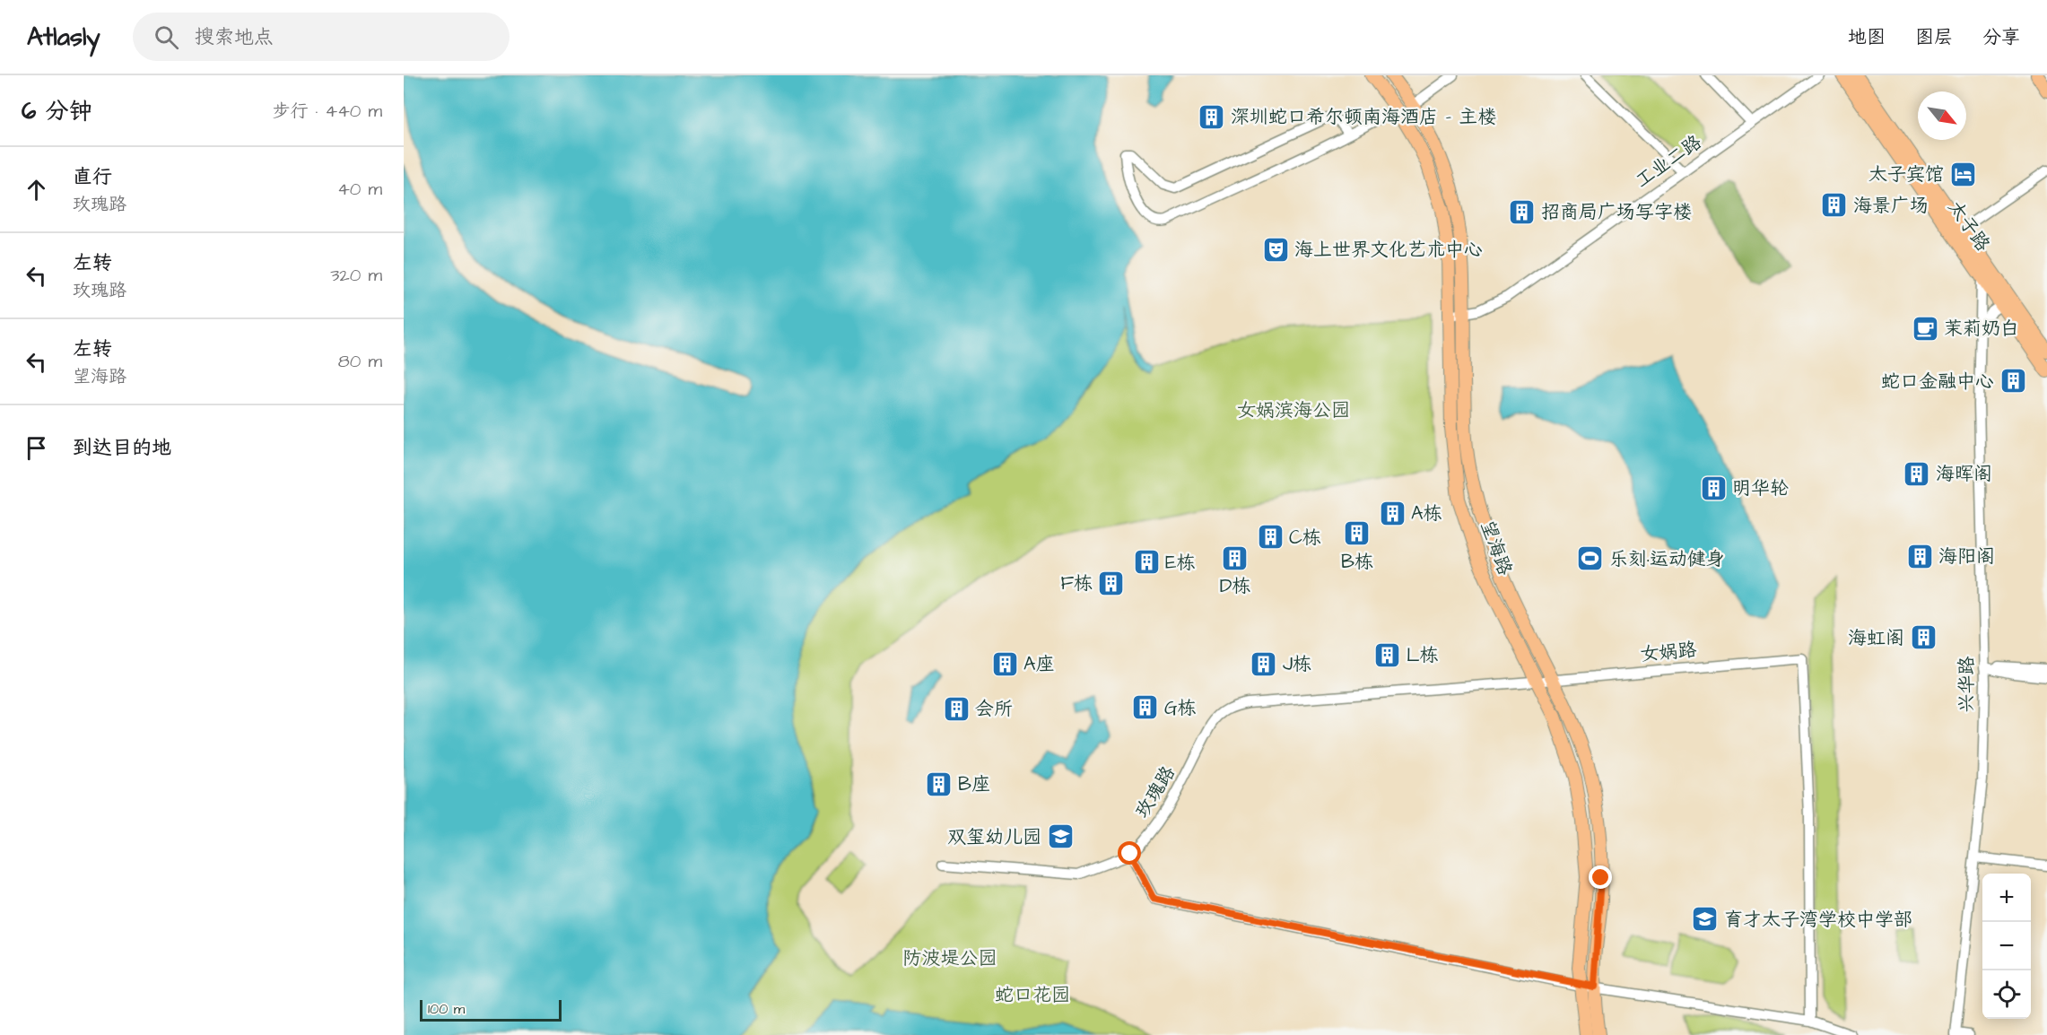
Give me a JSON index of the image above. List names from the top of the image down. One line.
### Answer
{"streets":{"main road":["太子路","望海路"],"street":["工业二路","女娲路","兴华路","玫瑰路"]},"crossings":[["工业二路","望海路"],["太子路","兴华路"],["望海路","女娲路"],["望海路","玫瑰路"],["女娲路","玫瑰路"]],"parks":["女娲滨海公园","防波堤公园","蛇口花园"],"places":{"building":["深圳蛇口希尔顿南海酒店 - 主楼","海景广场","招商局广场写字楼","蛇口金融中心","海晖阁","明华轮","A栋","B栋","C栋","海阳阁","D栋","E栋","F栋","海虹阁","L栋","A座","J栋","G栋","会所","B座"],"hotel":["太子宾馆"],"theatre":["海上世界文化艺术中心"],"cafe":["茉莉奶白"],"sports":["乐刻·运动健身"],"school or university":["双玺幼儿园","育才太子湾学校中学部"]},"scale_bar":"100 m","north":"bottom right","page":{"header":"Atlasly","search":"搜索地点","nav":["地图","图层","分享"],"heading":["6 分钟","步行 · 440 m"],"list":[["直行","玫瑰路","40 m"],["左转","玫瑰路","320 m"],["左转","望海路","80 m"],"到达目的地"],"map_buttons":["+","−"],"scale":"100 m"}}
